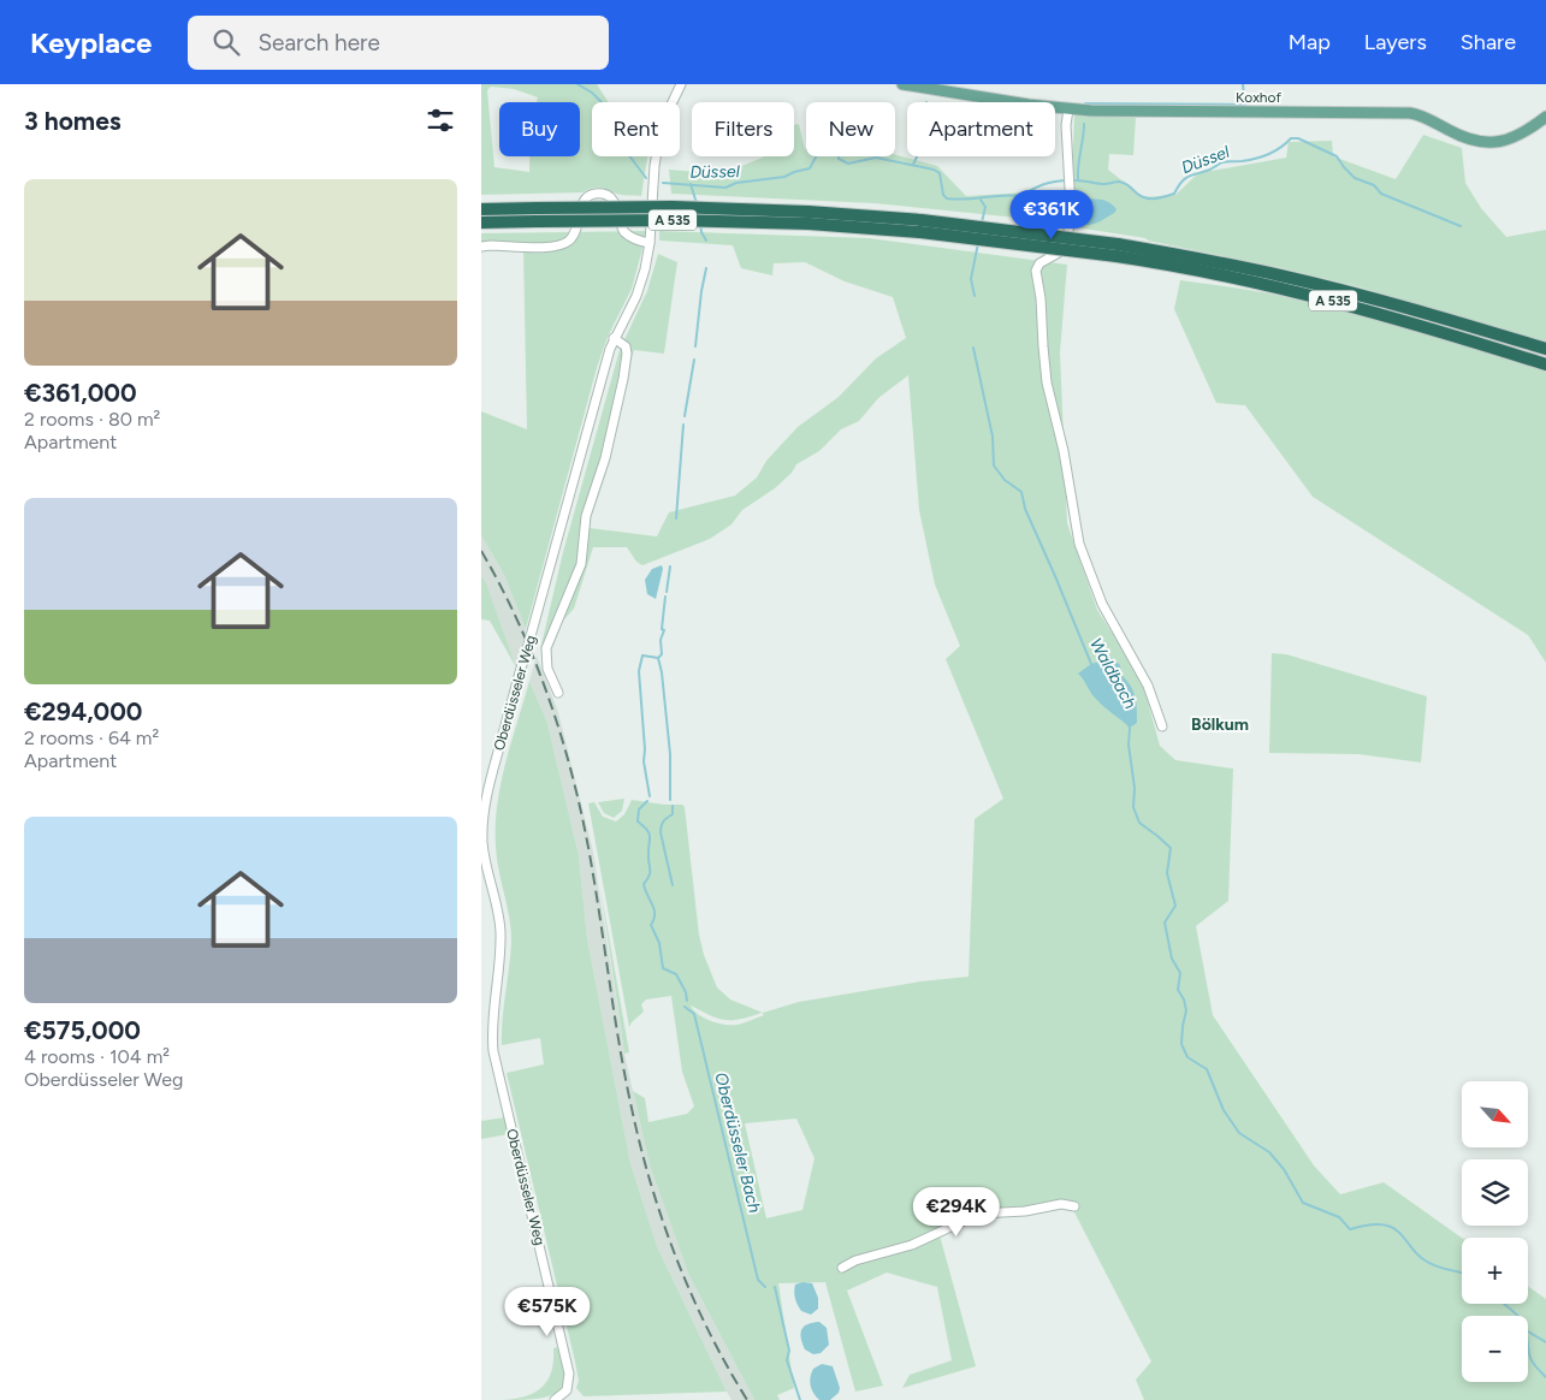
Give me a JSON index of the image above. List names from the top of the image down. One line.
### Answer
{"streets":{"highway":["A 535"],"main road":["Koxhof"],"street":["Oberdüsseler Weg"]},"districts":["Bölkum"],"water":["Düssel","Waldbach","Oberdüsseler Bach"],"north":"bottom right","page":{"header":"Keyplace","search":"Search here","nav":["Map","Layers","Share"],"heading":"3 homes","chip":["Buy","Rent","Filters","New","Apartment"],"list":[{"name":"€361,000","note":"2 rooms · 80 m² · Apartment"},{"name":"€294,000","note":"2 rooms · 64 m² · Apartment"},{"name":"€575,000","note":"4 rooms · 104 m² · Oberdüsseler Weg"}],"price":["€361K","€294K","€575K"],"map_buttons":["+","−"]}}
